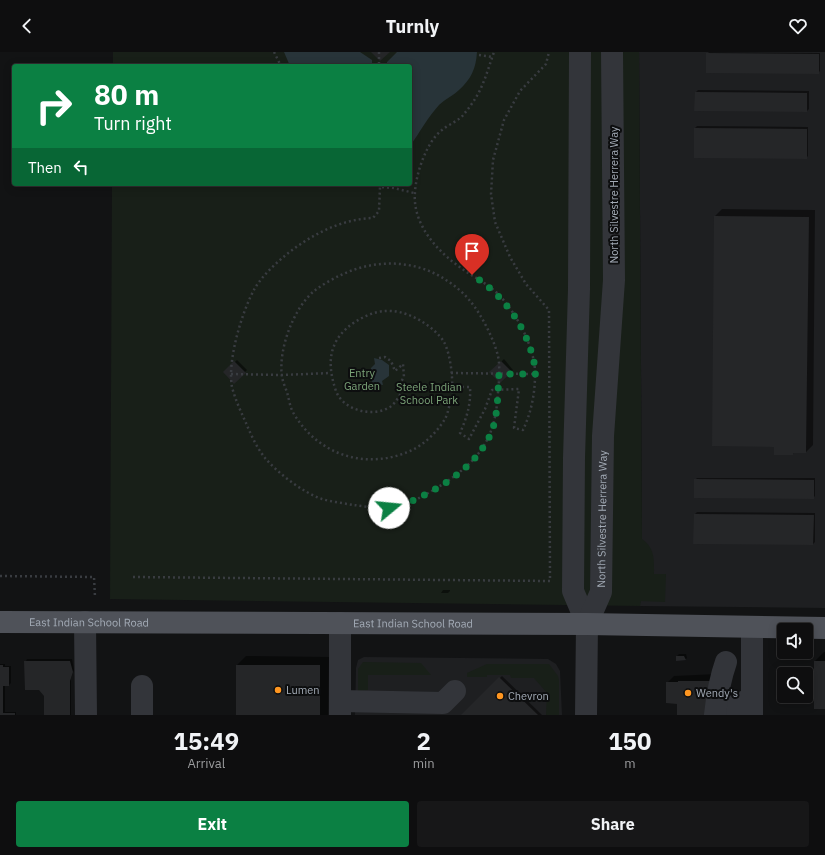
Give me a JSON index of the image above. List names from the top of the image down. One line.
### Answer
{"streets":{"main road":["East Indian School Road"],"street":["North Silvestre Herrera Way"]},"crossings":[["North Silvestre Herrera Way","East Indian School Road"]],"parks":["Entry Garden","Steele Indian School Park"],"places":["Lumen","Wendy's","Chevron"],"page":{"header":"Turnly","turn":["80 m","Turn right"],"then":"Then","eta":["15:49","Arrival","2","min","150","m"],"buttons":["Exit","Share"]}}
